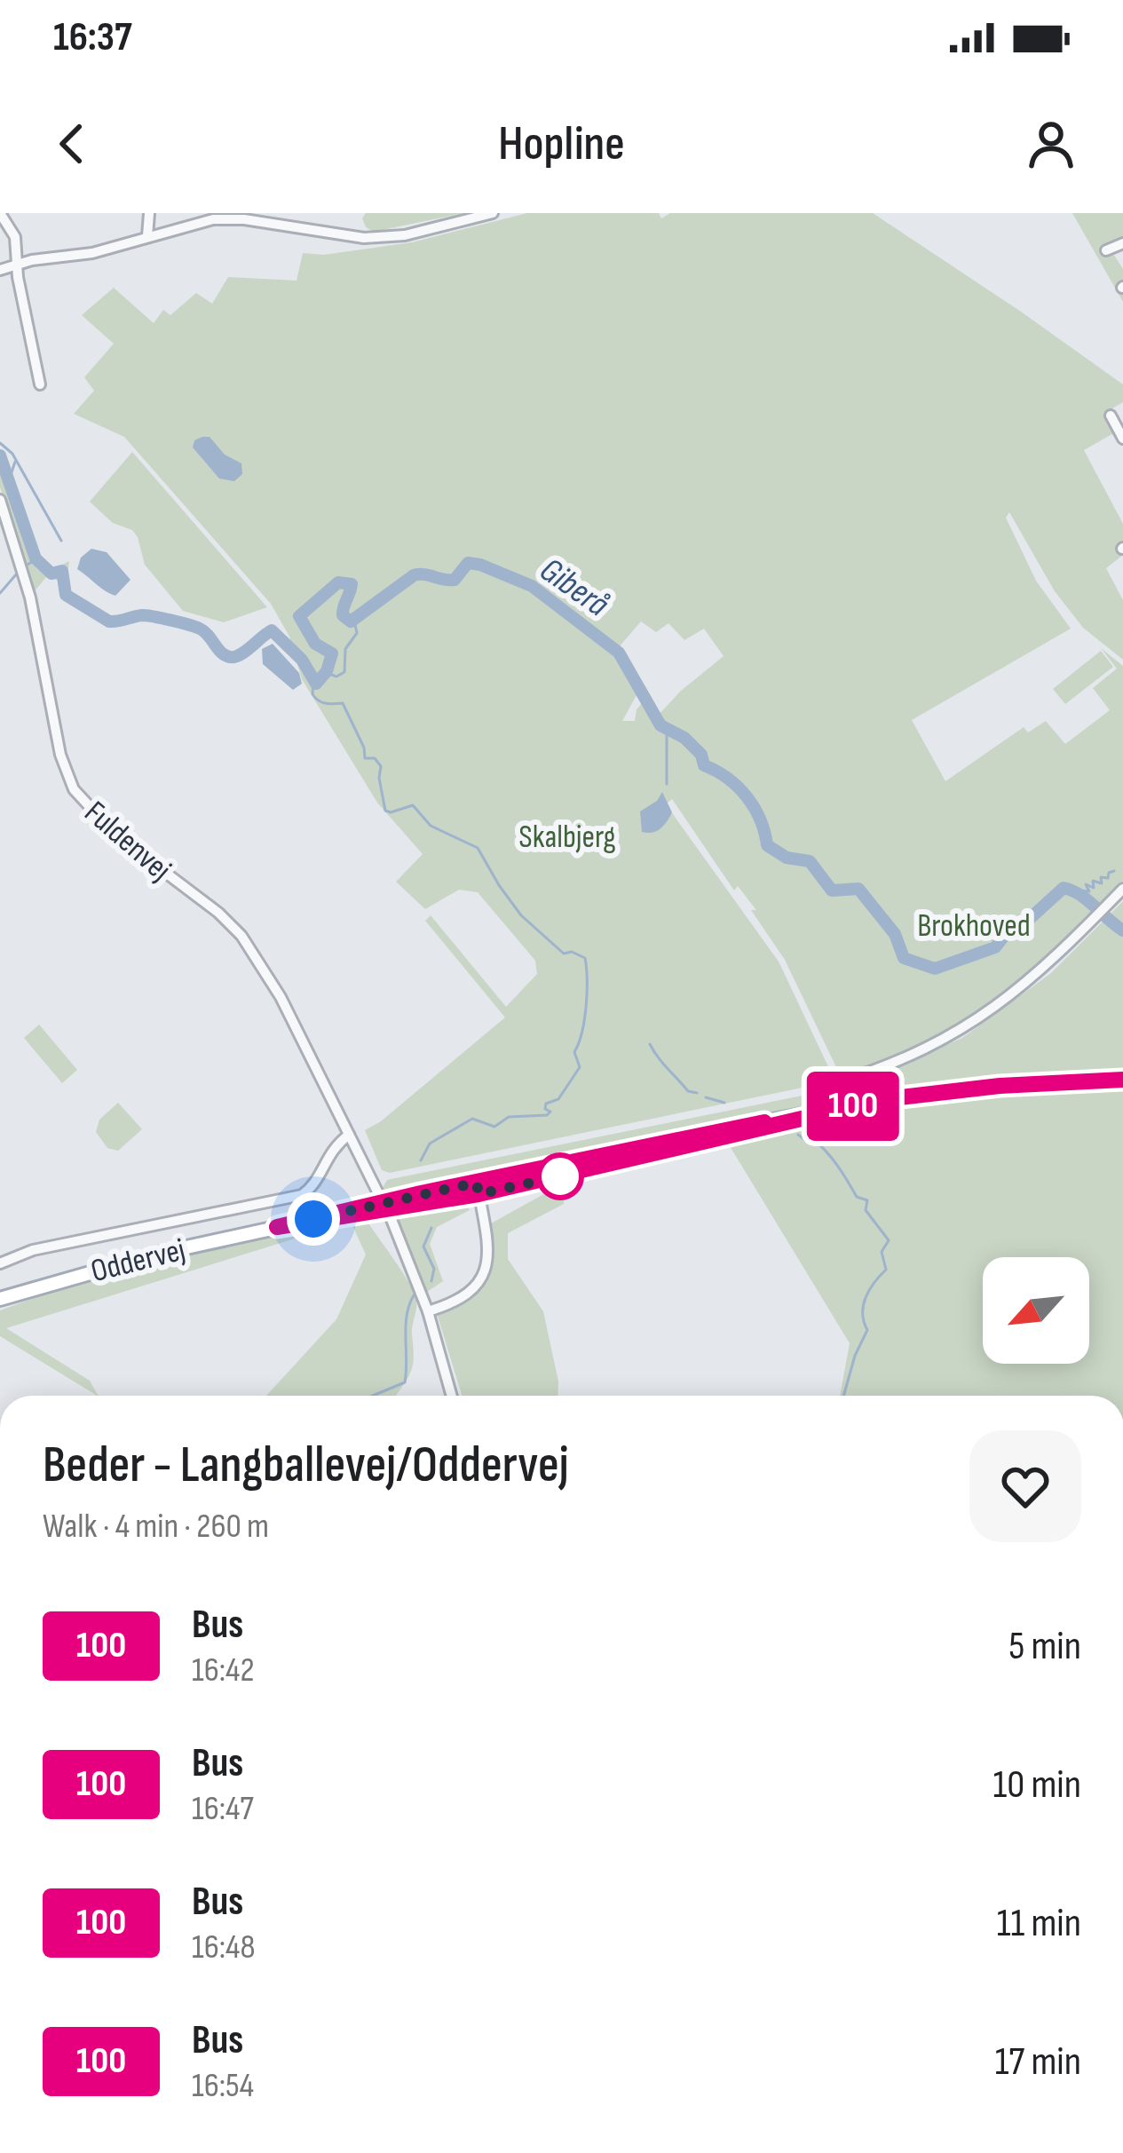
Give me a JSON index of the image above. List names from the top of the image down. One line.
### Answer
{"streets":{"main road":["Oddervej"],"street":["Fuldenvej"]},"water":["Giberå"],"parks":["Skalbjerg","Brokhoved"],"lines":["bus line 100"],"north":"bottom left","page":{"status":"16:37","header":"Hopline","on_map":"100","heading":["Beder - Langballevej/Oddervej","Walk · 4 min · 260 m"],"list":[{"mark":"100","name":"Bus","note":"16:42","value":"5 min"},{"mark":"100","name":"Bus","note":"16:47","value":"10 min"},{"mark":"100","name":"Bus","note":"16:48","value":"11 min"},{"mark":"100","name":"Bus","note":"16:54","value":"17 min"}]}}
